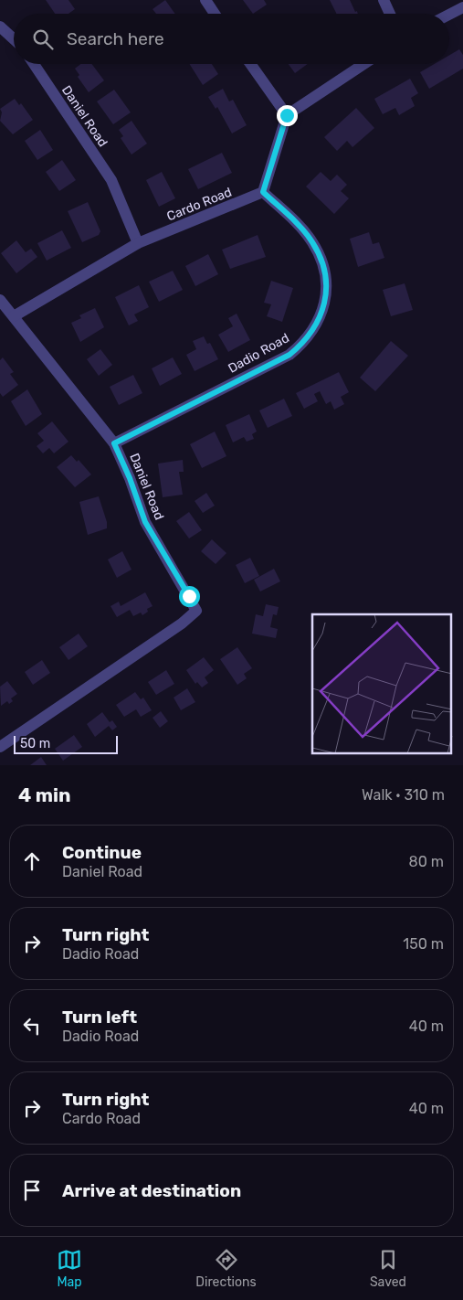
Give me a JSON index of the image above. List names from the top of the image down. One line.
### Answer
{"streets":{"street":["Daniel Road","Cardo Road","Dadio Road"]},"crossings":[["Daniel Road","Cardo Road"],["Daniel Road","Dadio Road"],["Cardo Road","Dadio Road"]],"scale_bar":"50 m","page":{"search":"Search here","scale":"50 m","heading":["4 min","Walk · 310 m"],"list":[["Continue","Daniel Road","80 m"],["Turn right","Dadio Road","150 m"],["Turn left","Dadio Road","40 m"],["Turn right","Cardo Road","40 m"],"Arrive at destination"],"nav":["Map","Directions","Saved"]}}
